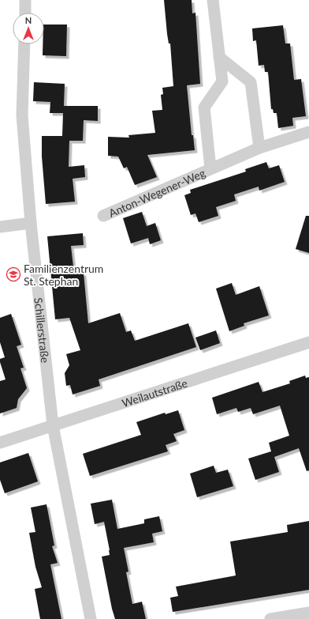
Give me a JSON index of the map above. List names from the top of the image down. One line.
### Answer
{"streets":{"street":["Anton-Wegener-Weg","Schillerstraße","Weilautstraße"]},"crossings":[["Schillerstraße","Weilautstraße"]],"places":{"school or university":["Familienzentrum St. Stephan"]},"north":"top"}
